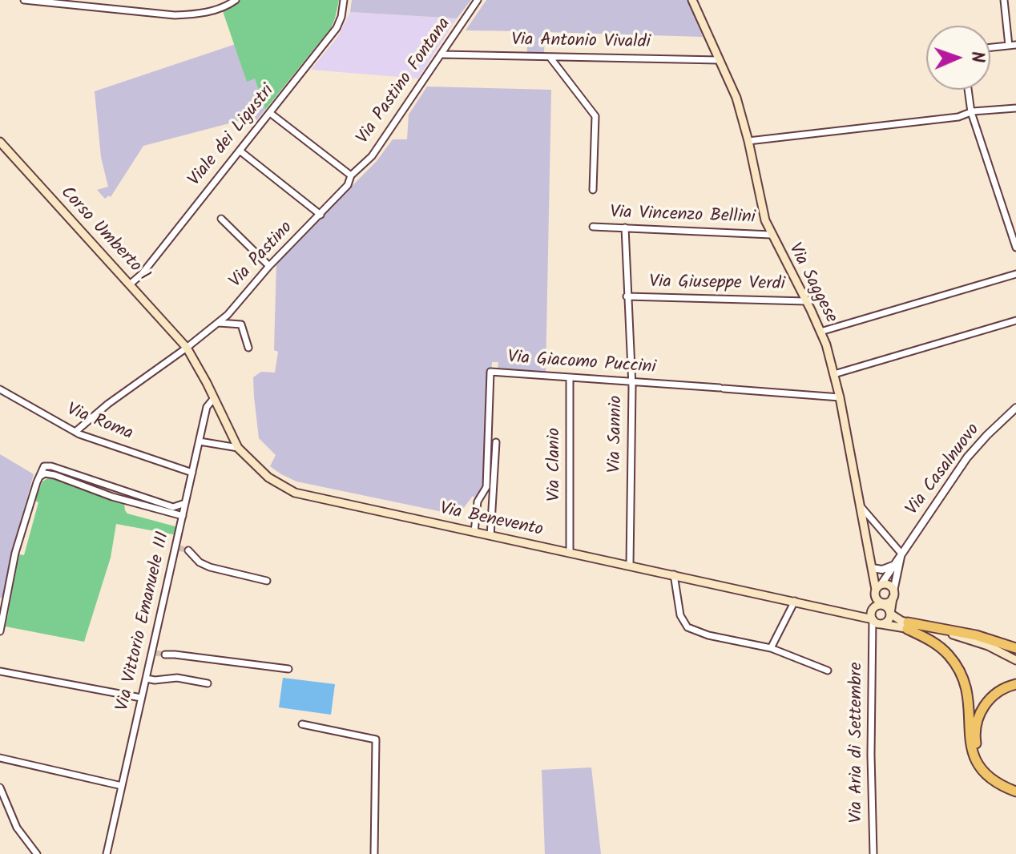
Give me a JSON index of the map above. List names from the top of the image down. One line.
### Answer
{"streets":{"main road":["Corso Umberto I","Via Saggese","Via Benevento"],"street":["Via Antonio Vivaldi","Via Pastino Fontana","Viale dei Ligustri","Via Vincenzo Bellini","Via Pastino","Via Giuseppe Verdi","Via Giacomo Puccini","Via Roma","Via Sannio","Via Clanio","Via Casalnuovo","Via Vittorio Emanuele III","Via Aria di Settembre"]},"crossings":[["Via Antonio Vivaldi","Via Pastino Fontana"],["Via Antonio Vivaldi","Via Saggese"],["Via Pastino Fontana","Via Pastino"],["Viale dei Ligustri","Corso Umberto I"],["Via Vincenzo Bellini","Via Saggese"],["Via Vincenzo Bellini","Via Sannio"],["Corso Umberto I","Via Pastino"],["Corso Umberto I","Via Benevento"],["Via Pastino","Via Roma"],["Via Pastino","Via Benevento"],["Via Saggese","Via Giuseppe Verdi"],["Via Saggese","Via Giacomo Puccini"],["Via Saggese","Via Casalnuovo"],["Via Giuseppe Verdi","Via Sannio"],["Via Giacomo Puccini","Via Sannio"],["Via Giacomo Puccini","Via Clanio"],["Via Giacomo Puccini","Via Benevento"],["Via Roma","Via Vittorio Emanuele III"],["Via Sannio","Via Benevento"],["Via Clanio","Via Benevento"],["Via Benevento","Via Vittorio Emanuele III"],["Via Benevento","Via Aria di Settembre"]],"north":"right"}
